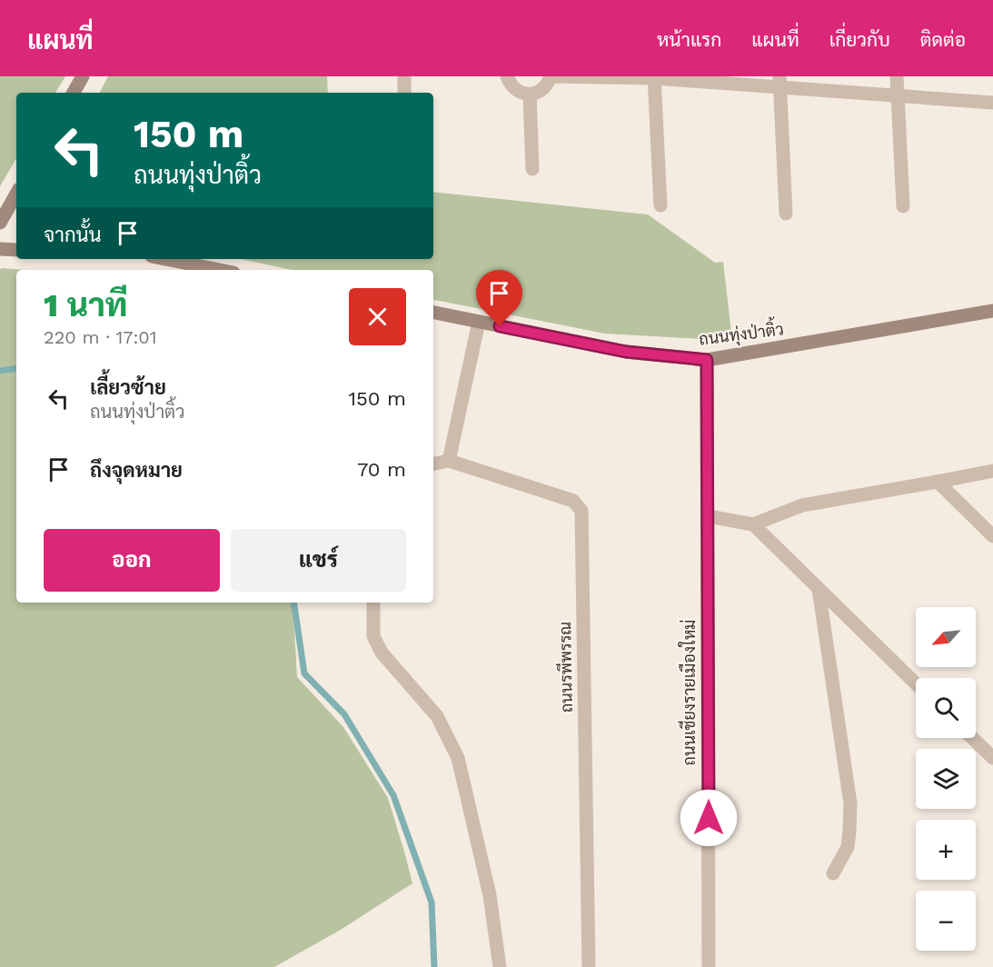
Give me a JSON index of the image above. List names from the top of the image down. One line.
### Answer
{"streets":{"street":["ถนนทุ่งป่าติ้ว","ถนนรพีพรรณ","ถนนเชียงรายเมืองใหม่"]},"crossings":[["ถนนทุ่งป่าติ้ว","ถนนเชียงรายเมืองใหม่"]],"north":"bottom left","page":{"header":"แผนที่","nav":["หน้าแรก","แผนที่","เกี่ยวกับ","ติดต่อ"],"turn":["150 m","ถนนทุ่งป่าติ้ว"],"then":"จากนั้น","heading":["1 นาที","220 m · 17:01"],"list":[{"name":"เลี้ยวซ้าย","note":"ถนนทุ่งป่าติ้ว","value":"150 m"},{"name":"ถึงจุดหมาย","value":"70 m"}],"buttons":["ออก","แชร์"],"map_buttons":["+","−"]}}
